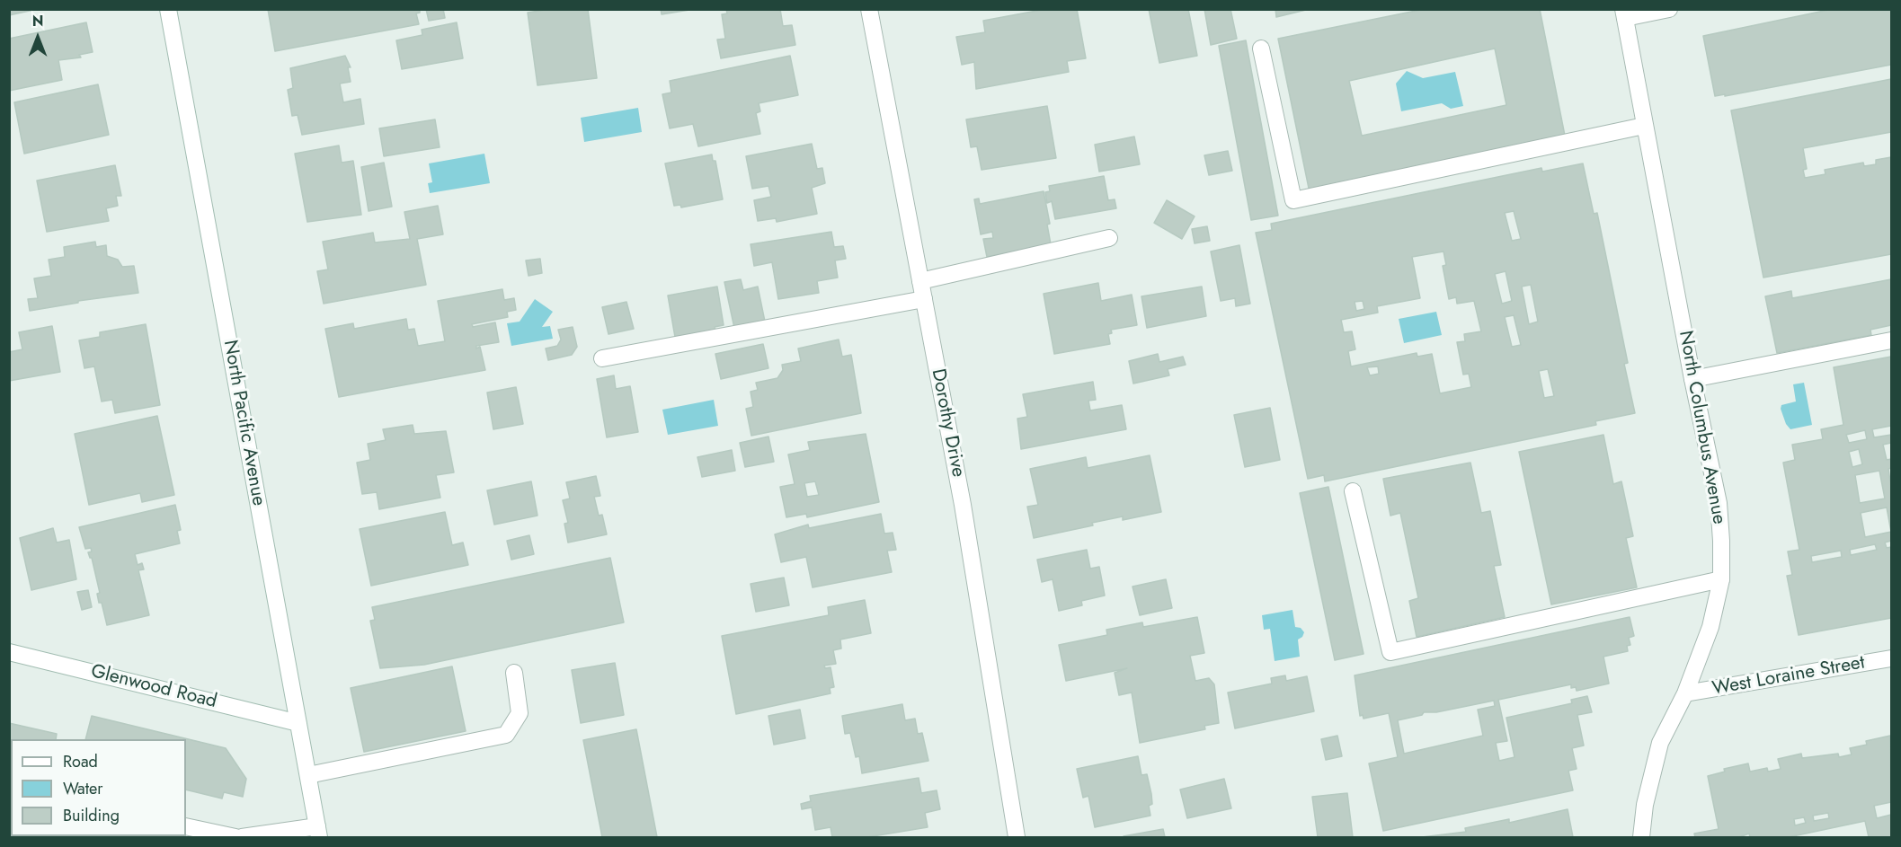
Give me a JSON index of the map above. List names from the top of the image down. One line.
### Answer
{"streets":{"street":["North Pacific Avenue","Dorothy Drive","North Columbus Avenue","West Loraine Street","Glenwood Road"]},"crossings":[["North Pacific Avenue","Glenwood Road"],["North Columbus Avenue","West Loraine Street"]],"legend":["Road","Water","Building"],"north":"top"}
